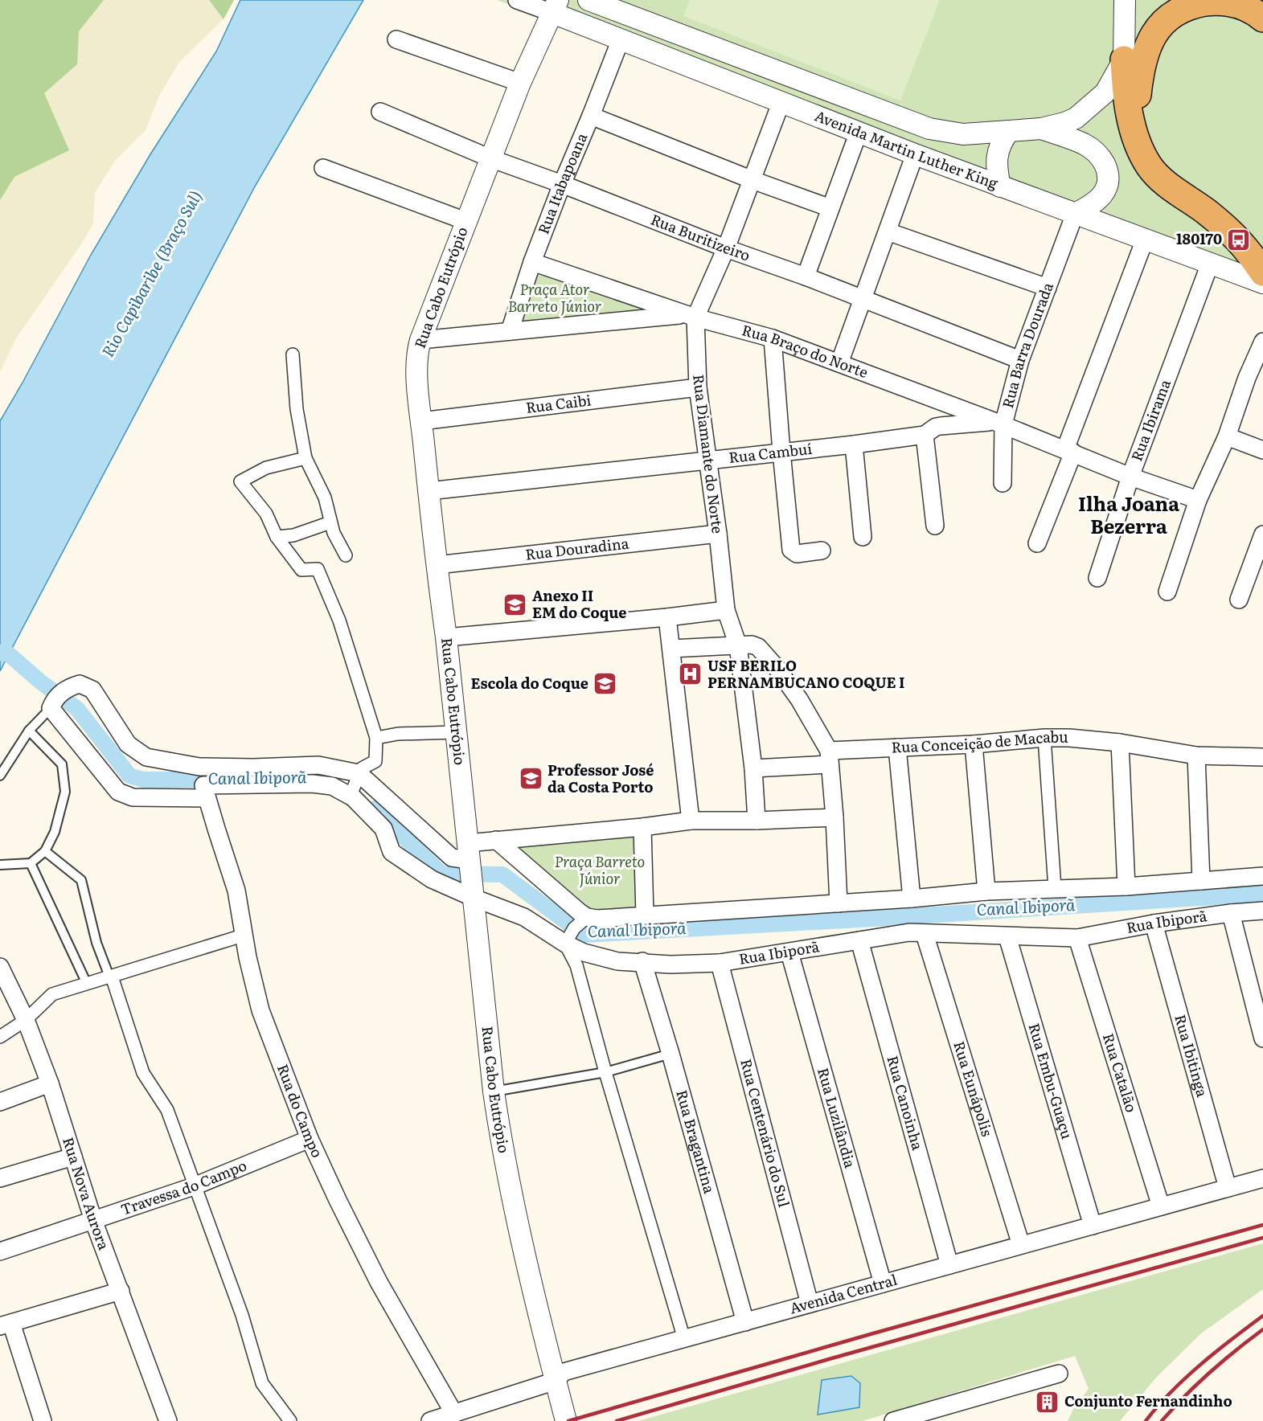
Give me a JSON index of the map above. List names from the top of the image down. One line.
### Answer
{"streets":{"street":["Avenida Martin Luther King","Rua Itabapoana","Rua Buritizeiro","Rua Cabo Eutrópio","Rua Barra Dourada","Rua Braço do Norte","Rua Caibi","Rua Ibirama","Rua Cambuí","Rua Diamante do Norte","Rua Douradina","Rua Conceição de Macabu","Rua Ibiporã","Rua Ibitinga","Rua Catalão","Rua Embu-Guaçu","Rua Eunápolis","Rua Canoinha","Rua do Campo","Rua Luzilândia","Rua Centenário do Sul","Rua Bragantina","Travessa do Campo","Rua Nova Aurora","Avenida Central"]},"crossings":[["Avenida Martin Luther King","Rua Itabapoana"],["Avenida Martin Luther King","Rua Cabo Eutrópio"],["Avenida Martin Luther King","Rua Barra Dourada"],["Avenida Martin Luther King","Rua Ibirama"],["Avenida Martin Luther King","Rua Diamante do Norte"],["Rua Itabapoana","Rua Buritizeiro"],["Rua Itabapoana","Rua Braço do Norte"],["Rua Buritizeiro","Rua Cabo Eutrópio"],["Rua Buritizeiro","Rua Barra Dourada"],["Rua Buritizeiro","Rua Diamante do Norte"],["Rua Cabo Eutrópio","Rua Caibi"],["Rua Cabo Eutrópio","Rua Cambuí"],["Rua Cabo Eutrópio","Rua Douradina"],["Rua Cabo Eutrópio","Rua Ibiporã"],["Rua Cabo Eutrópio","Avenida Central"],["Rua Barra Dourada","Rua Braço do Norte"],["Rua Barra Dourada","Rua Cambuí"],["Rua Braço do Norte","Rua Ibirama"],["Rua Braço do Norte","Rua Cambuí"],["Rua Braço do Norte","Rua Diamante do Norte"],["Rua Caibi","Rua Diamante do Norte"],["Rua Cambuí","Rua Diamante do Norte"],["Rua Diamante do Norte","Rua Douradina"],["Rua Diamante do Norte","Rua Conceição de Macabu"],["Rua Ibiporã","Rua Ibitinga"],["Rua Ibiporã","Rua Catalão"],["Rua Ibiporã","Rua Embu-Guaçu"],["Rua Ibiporã","Rua Eunápolis"],["Rua Ibiporã","Rua Canoinha"],["Rua Ibiporã","Rua do Campo"],["Rua Ibiporã","Rua Luzilândia"],["Rua Ibiporã","Rua Centenário do Sul"],["Rua Ibiporã","Rua Bragantina"],["Rua Ibitinga","Avenida Central"],["Rua Catalão","Avenida Central"],["Rua Embu-Guaçu","Avenida Central"],["Rua Eunápolis","Avenida Central"],["Rua Canoinha","Avenida Central"],["Rua do Campo","Travessa do Campo"],["Rua do Campo","Avenida Central"],["Rua Luzilândia","Avenida Central"],["Rua Centenário do Sul","Avenida Central"],["Rua Bragantina","Avenida Central"],["Travessa do Campo","Rua Nova Aurora"]],"districts":["Ilha Joana Bezerra"],"water":["Rio Capibaribe (Braço Sul)","Canal Ibiporã"],"parks":["Praça Ator Barreto Júnior","Praça Barreto Júnior"],"places":{"bus stop":["180170"],"school or university":["Anexo II EM do Coque","Escola do Coque","Professor José da Costa Porto"],"hospital":["USF BERILO PERNAMBUCANO COQUE I"],"building":["Conjunto Fernandinho"]}}
